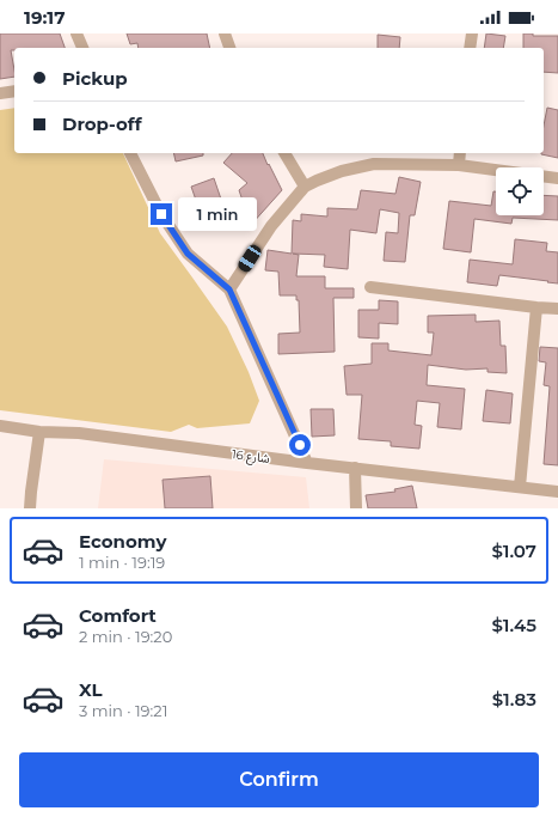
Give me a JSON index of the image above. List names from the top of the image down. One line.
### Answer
{"streets":{"street":["شارع 16"]},"page":{"status":"19:17","banner":["Pickup","Drop-off"],"bubble":"1 min","list":[{"name":"Economy","note":"1 min · 19:19","value":"$1.07"},{"name":"Comfort","note":"2 min · 19:20","value":"$1.45"},{"name":"XL","note":"3 min · 19:21","value":"$1.83"}],"buttons":"Confirm"}}
